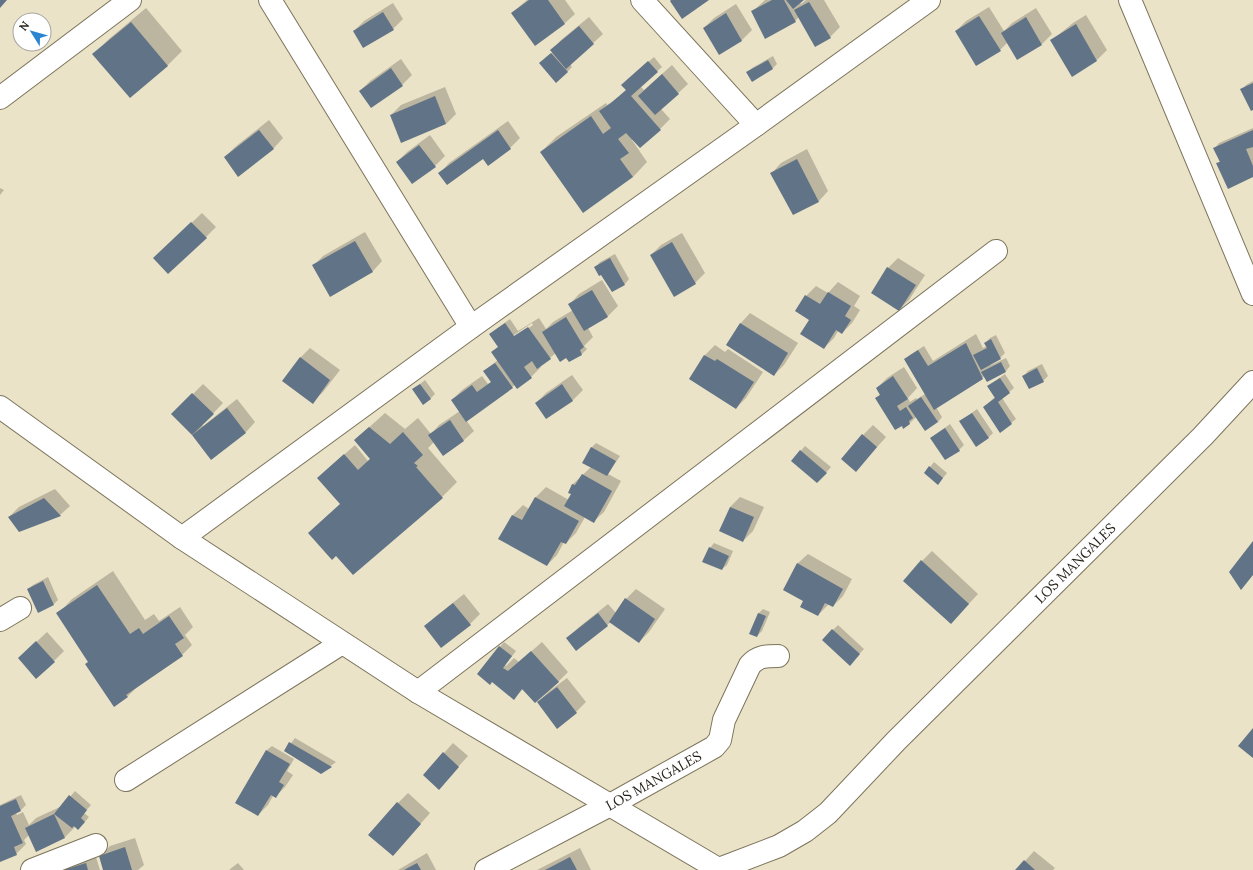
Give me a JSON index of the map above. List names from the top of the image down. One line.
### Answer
{"streets":{"street":["LOS MANGALES"]},"north":"top left"}
